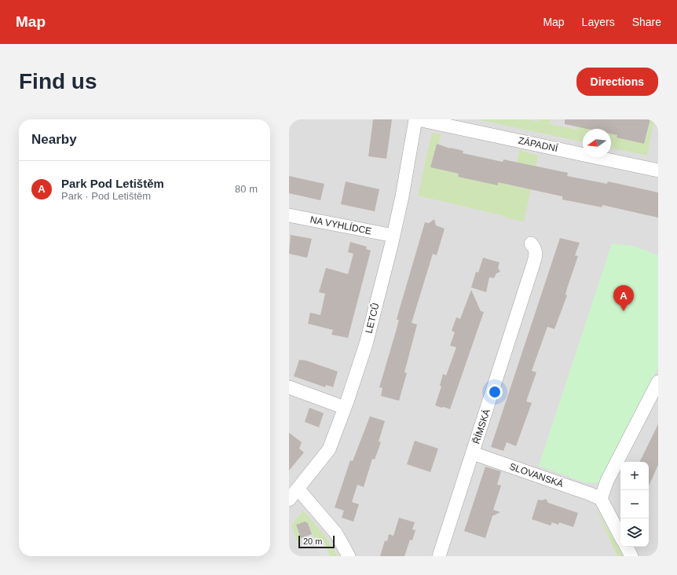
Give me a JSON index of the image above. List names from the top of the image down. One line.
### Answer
{"streets":{"street":["ZÁPADNÍ","NA VYHLÍDCE","LETCŮ","ŘÍMSKÁ","SLOVANSKÁ"]},"crossings":[["NA VYHLÍDCE","LETCŮ"],["ŘÍMSKÁ","SLOVANSKÁ"]],"scale_bar":"20 m","north":"left","page":{"header":"Map","nav":["Map","Layers","Share"],"buttons":"Directions","title":"Find us","heading":"Nearby","list":[{"mark":"A","name":"Park Pod Letištěm","note":"Park · Pod Letištěm","value":"80 m"}],"pins":"A","map_buttons":["+","−"],"scale":"20 m"}}
